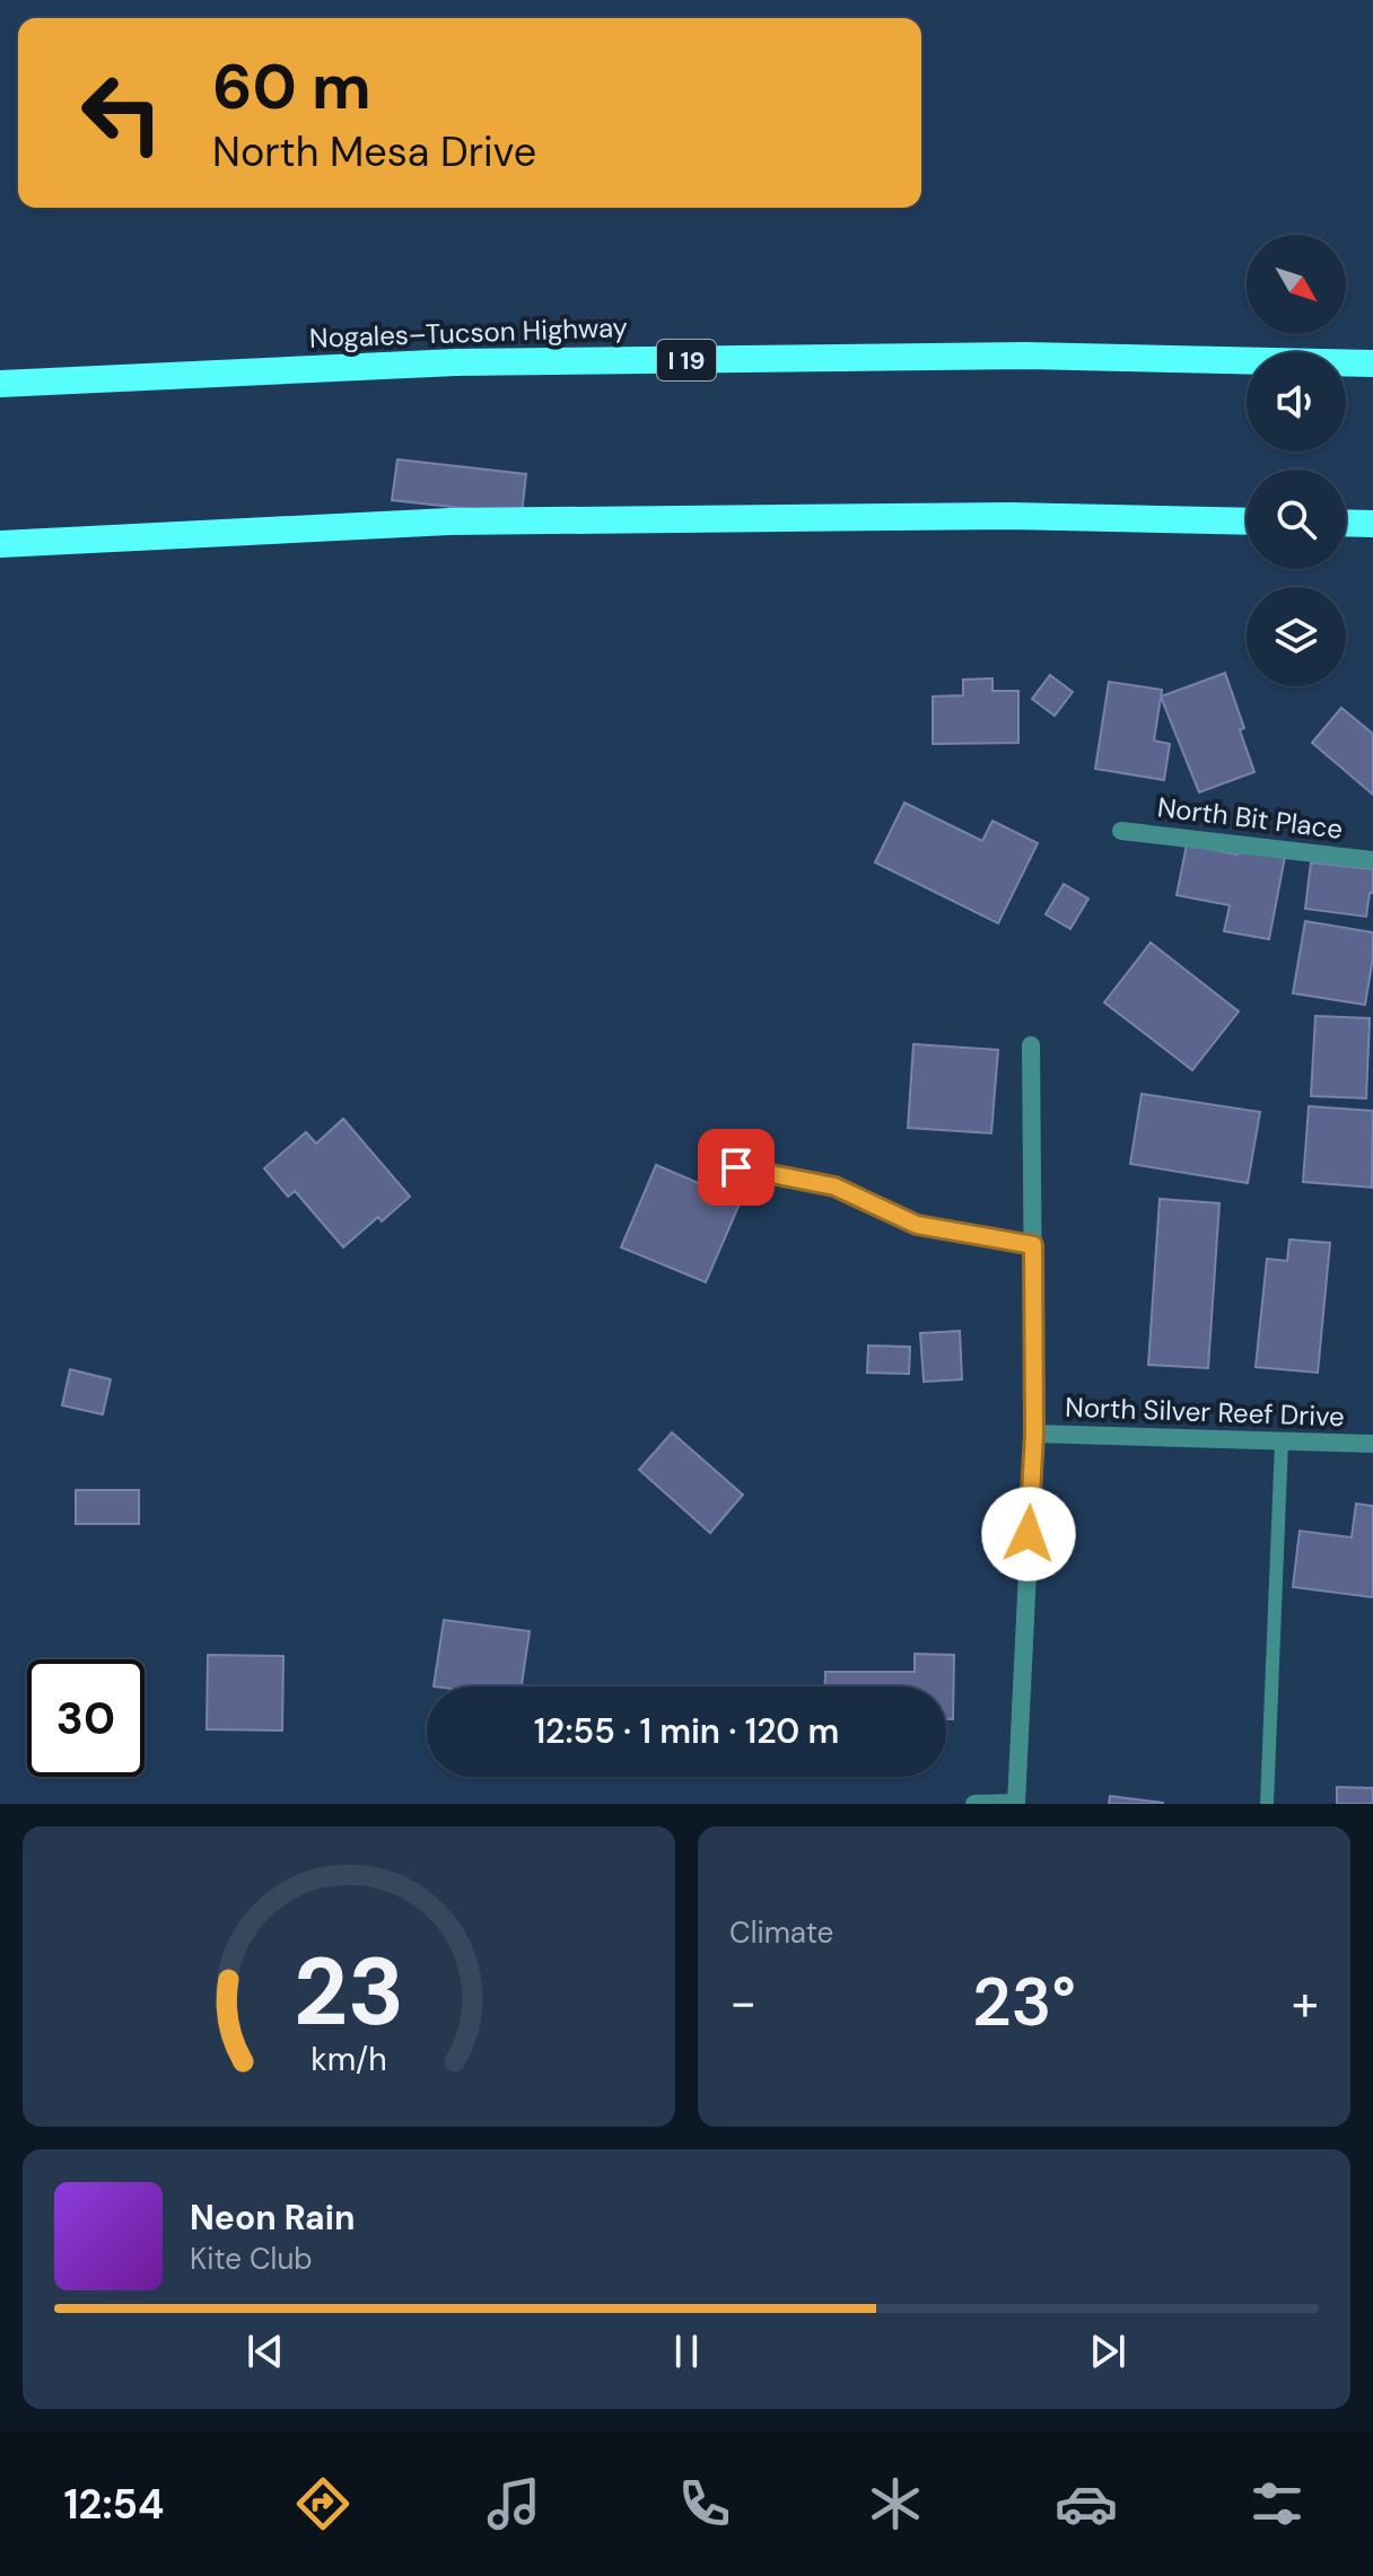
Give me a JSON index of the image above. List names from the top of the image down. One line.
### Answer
{"streets":{"highway":["Nogales–Tucson Highway","I 19"],"street":["North Bit Place","North Silver Reef Drive"]},"north":"bottom right","page":{"turn":["60 m","North Mesa Drive"],"limit":"30","trip":"12:55 · 1 min · 120 m","tile":"Climate","heat":["−","23°","+"],"song":["Neon Rain","Kite Club"],"tabs":"12:54","gauge":["23","km/h"]}}
